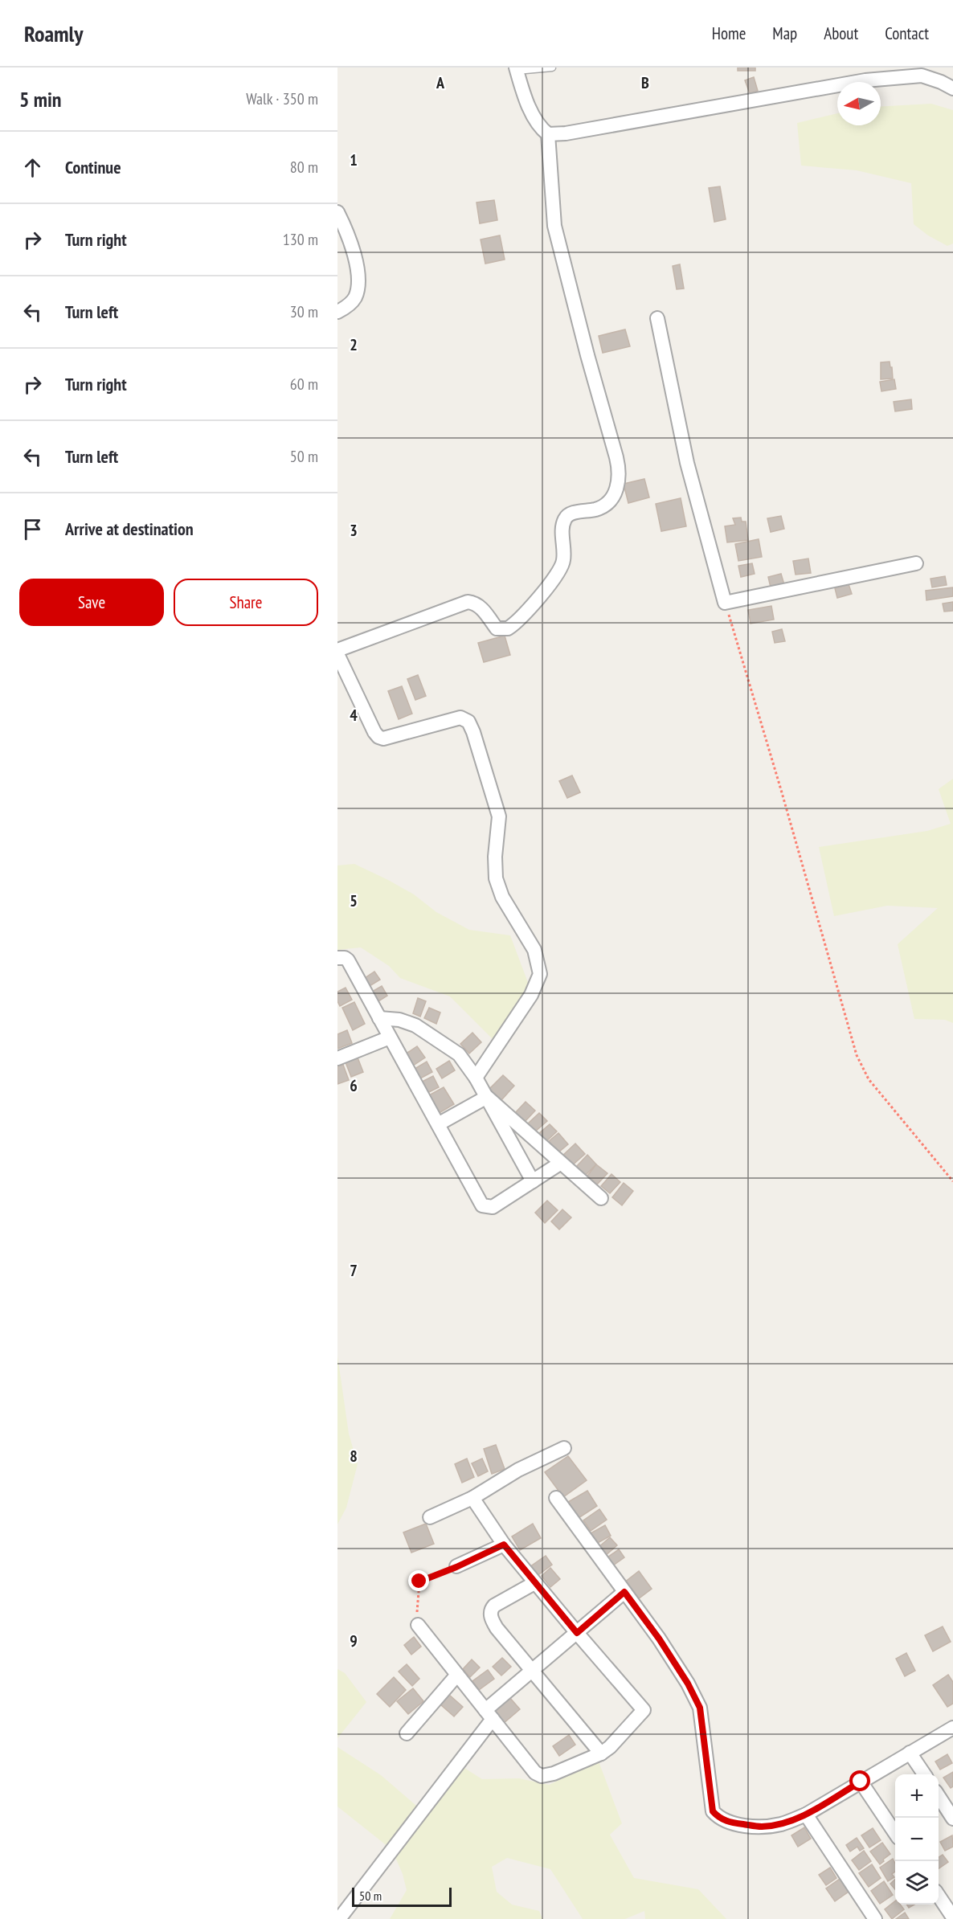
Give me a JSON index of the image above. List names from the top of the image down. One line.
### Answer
{"scale_bar":"50 m","north":"left","page":{"header":"Roamly","nav":["Home","Map","About","Contact"],"heading":["5 min","Walk · 350 m"],"list":[["Continue","80 m"],["Turn right","130 m"],["Turn left","30 m"],["Turn right","60 m"],["Turn left","50 m"],"Arrive at destination"],"buttons":["Save","Share"],"map_buttons":["+","−"],"scale":"50 m"},"grid":{"columns":["A","B"],"rows":["1","2","3","4","5","6","7","8","9"]}}
